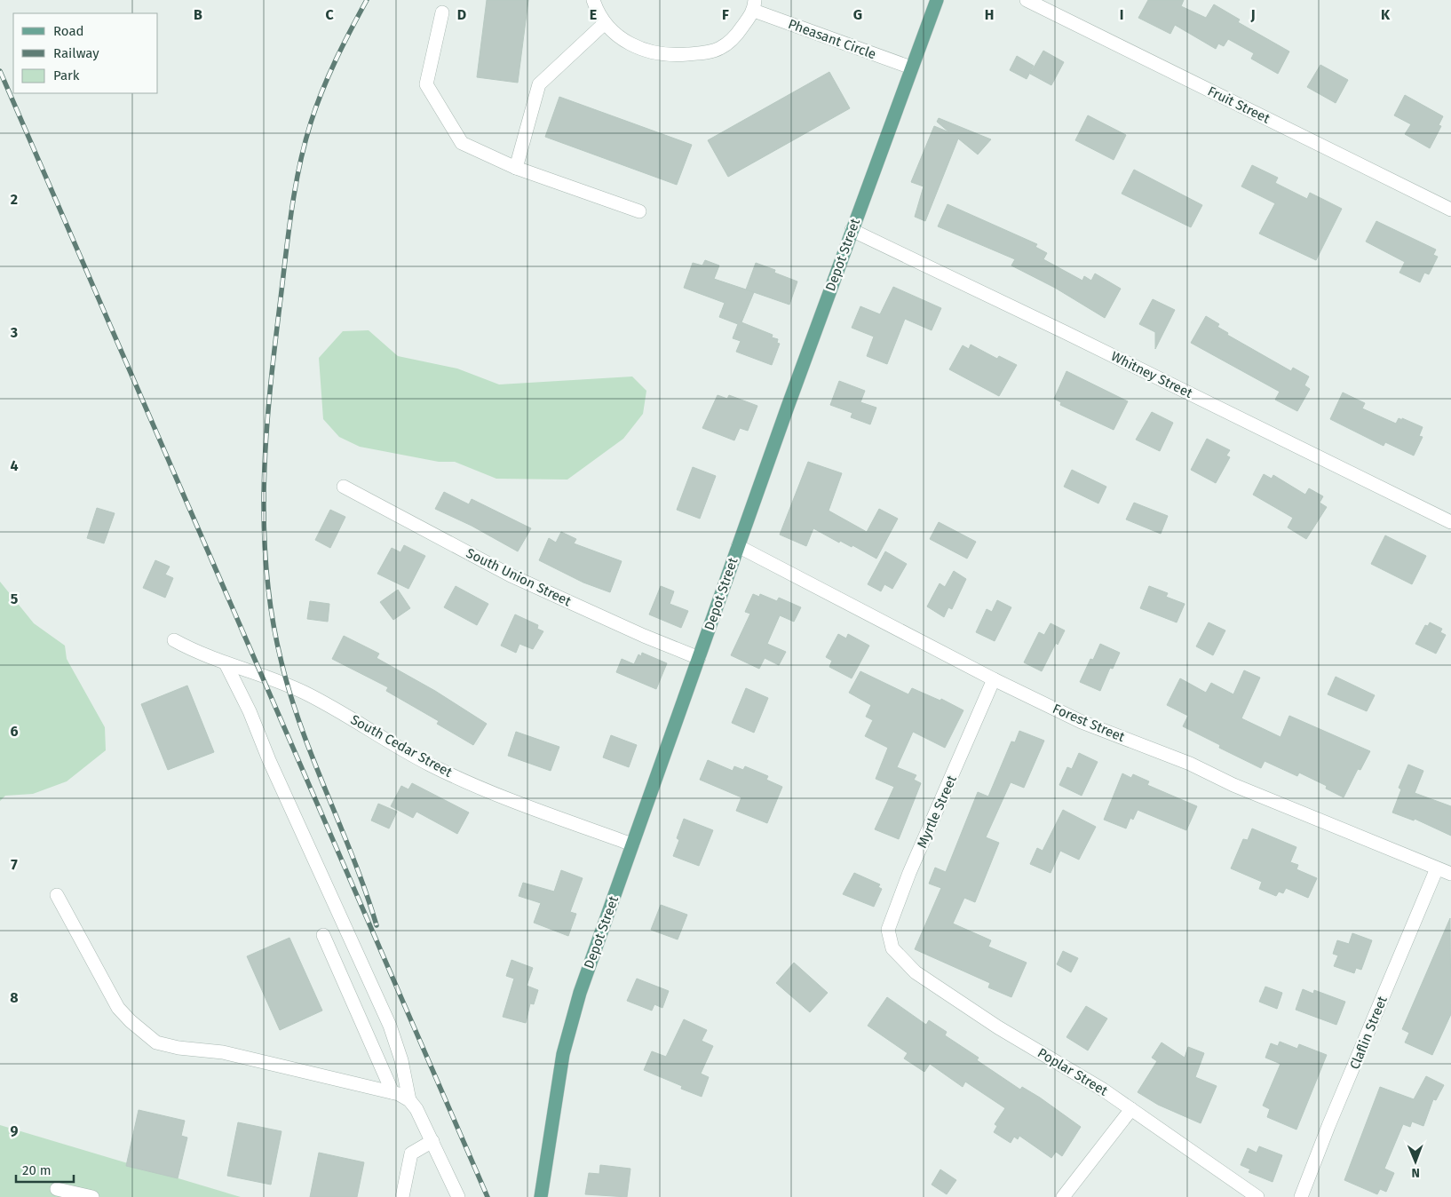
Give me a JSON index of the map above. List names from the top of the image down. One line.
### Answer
{"streets":{"main road":["Depot Street"],"street":["Pheasant Circle","Fruit Street","Whitney Street","South Union Street","Forest Street","South Cedar Street","Myrtle Street","Claflin Street","Poplar Street"]},"crossings":[["Pheasant Circle","Depot Street"],["Depot Street","Whitney Street"],["Depot Street","South Union Street"],["Depot Street","Forest Street"],["Depot Street","South Cedar Street"],["Forest Street","Myrtle Street"],["Forest Street","Claflin Street"],["Myrtle Street","Poplar Street"]],"legend":["Road","Railway","Park"],"scale_bar":"20 m","north":"bottom","grid":{"columns":["B","C","D","E","F","G","H","I","J","K"],"rows":["2","3","4","5","6","7","8","9"]}}
